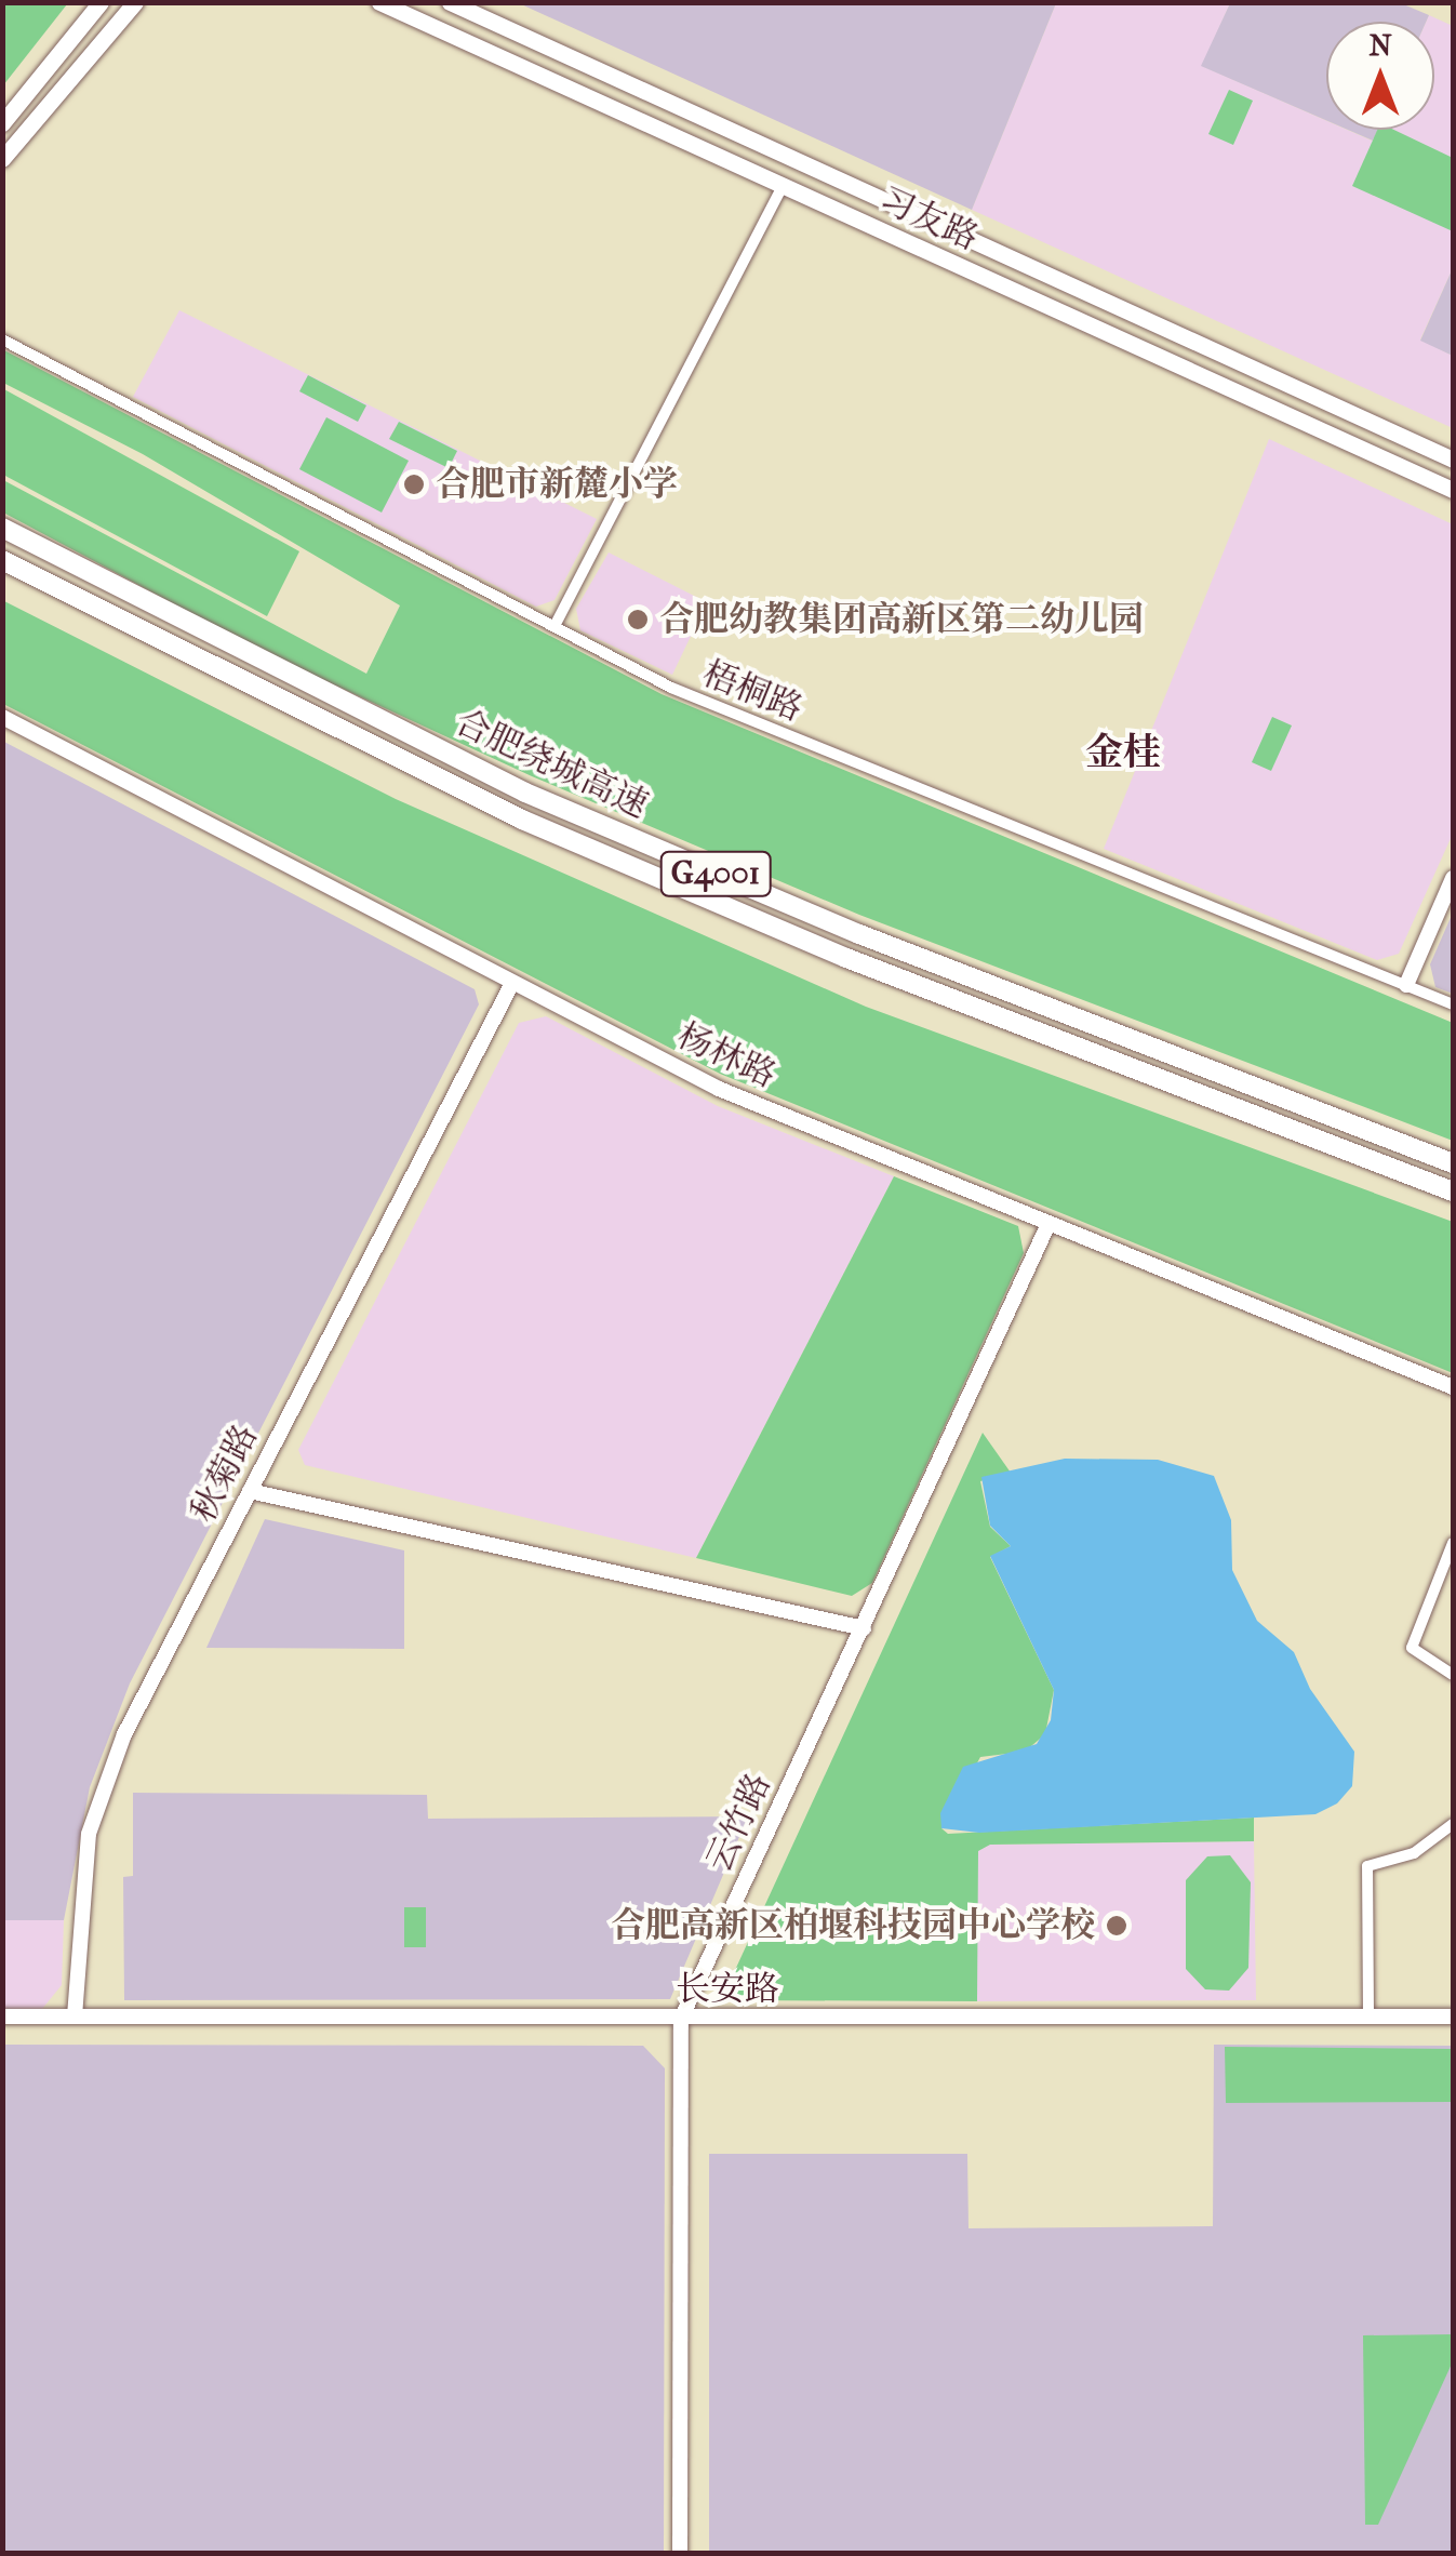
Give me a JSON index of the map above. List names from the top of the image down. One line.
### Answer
{"streets":{"highway":["合肥绕城高速","G4001"],"main road":["习友路"],"street":["梧桐路","杨林路","秋菊路","云竹路","长安路"]},"crossings":[["杨林路","秋菊路"],["杨林路","云竹路"],["秋菊路","长安路"],["云竹路","长安路"]],"districts":["金桂"],"places":["合肥市新麓小学","合肥幼教集团高新区第二幼儿园","合肥高新区柏堰科技园中心学校"],"north":"top"}
